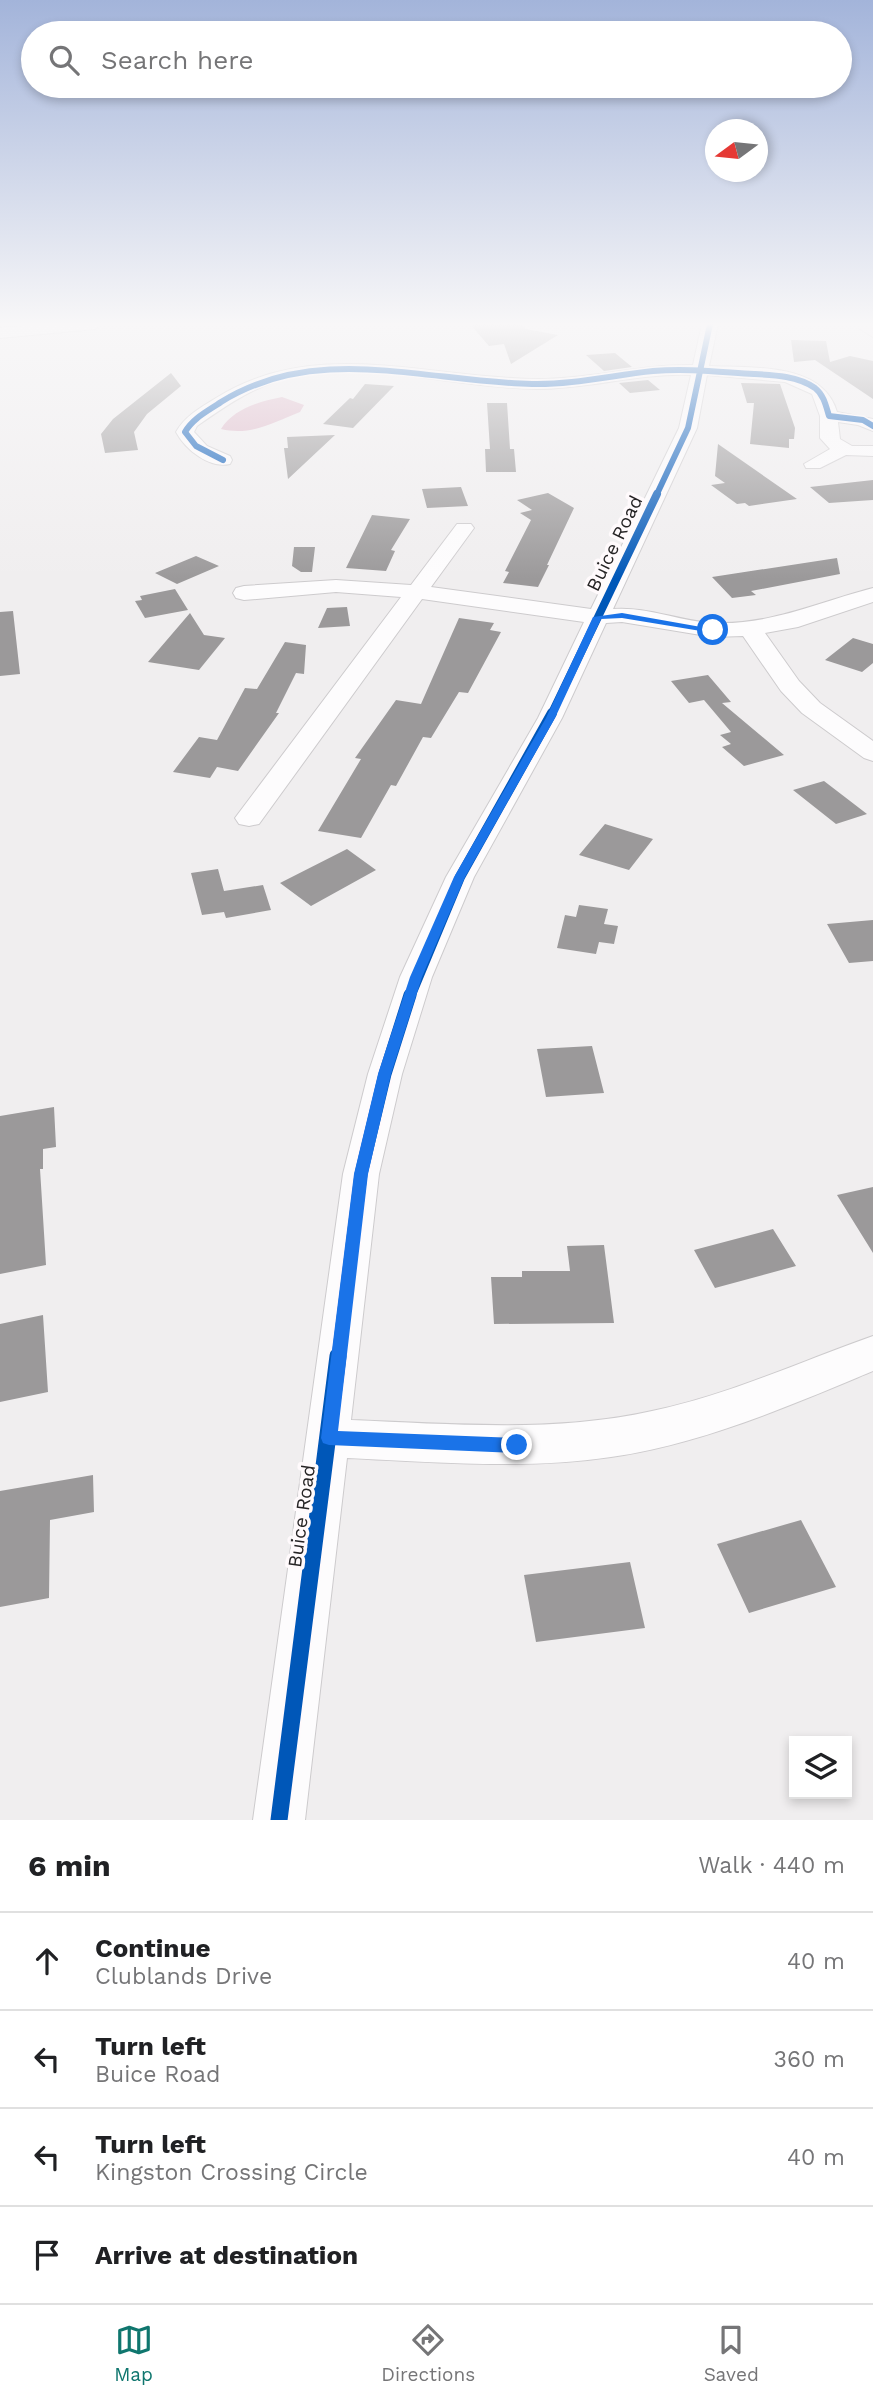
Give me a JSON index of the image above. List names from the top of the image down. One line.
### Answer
{"streets":{"street":["Buice Road"]},"north":"left","page":{"search":"Search here","heading":["6 min","Walk · 440 m"],"list":[["Continue","Clublands Drive","40 m"],["Turn left","Buice Road","360 m"],["Turn left","Kingston Crossing Circle","40 m"],"Arrive at destination"],"nav":["Map","Directions","Saved"]}}
